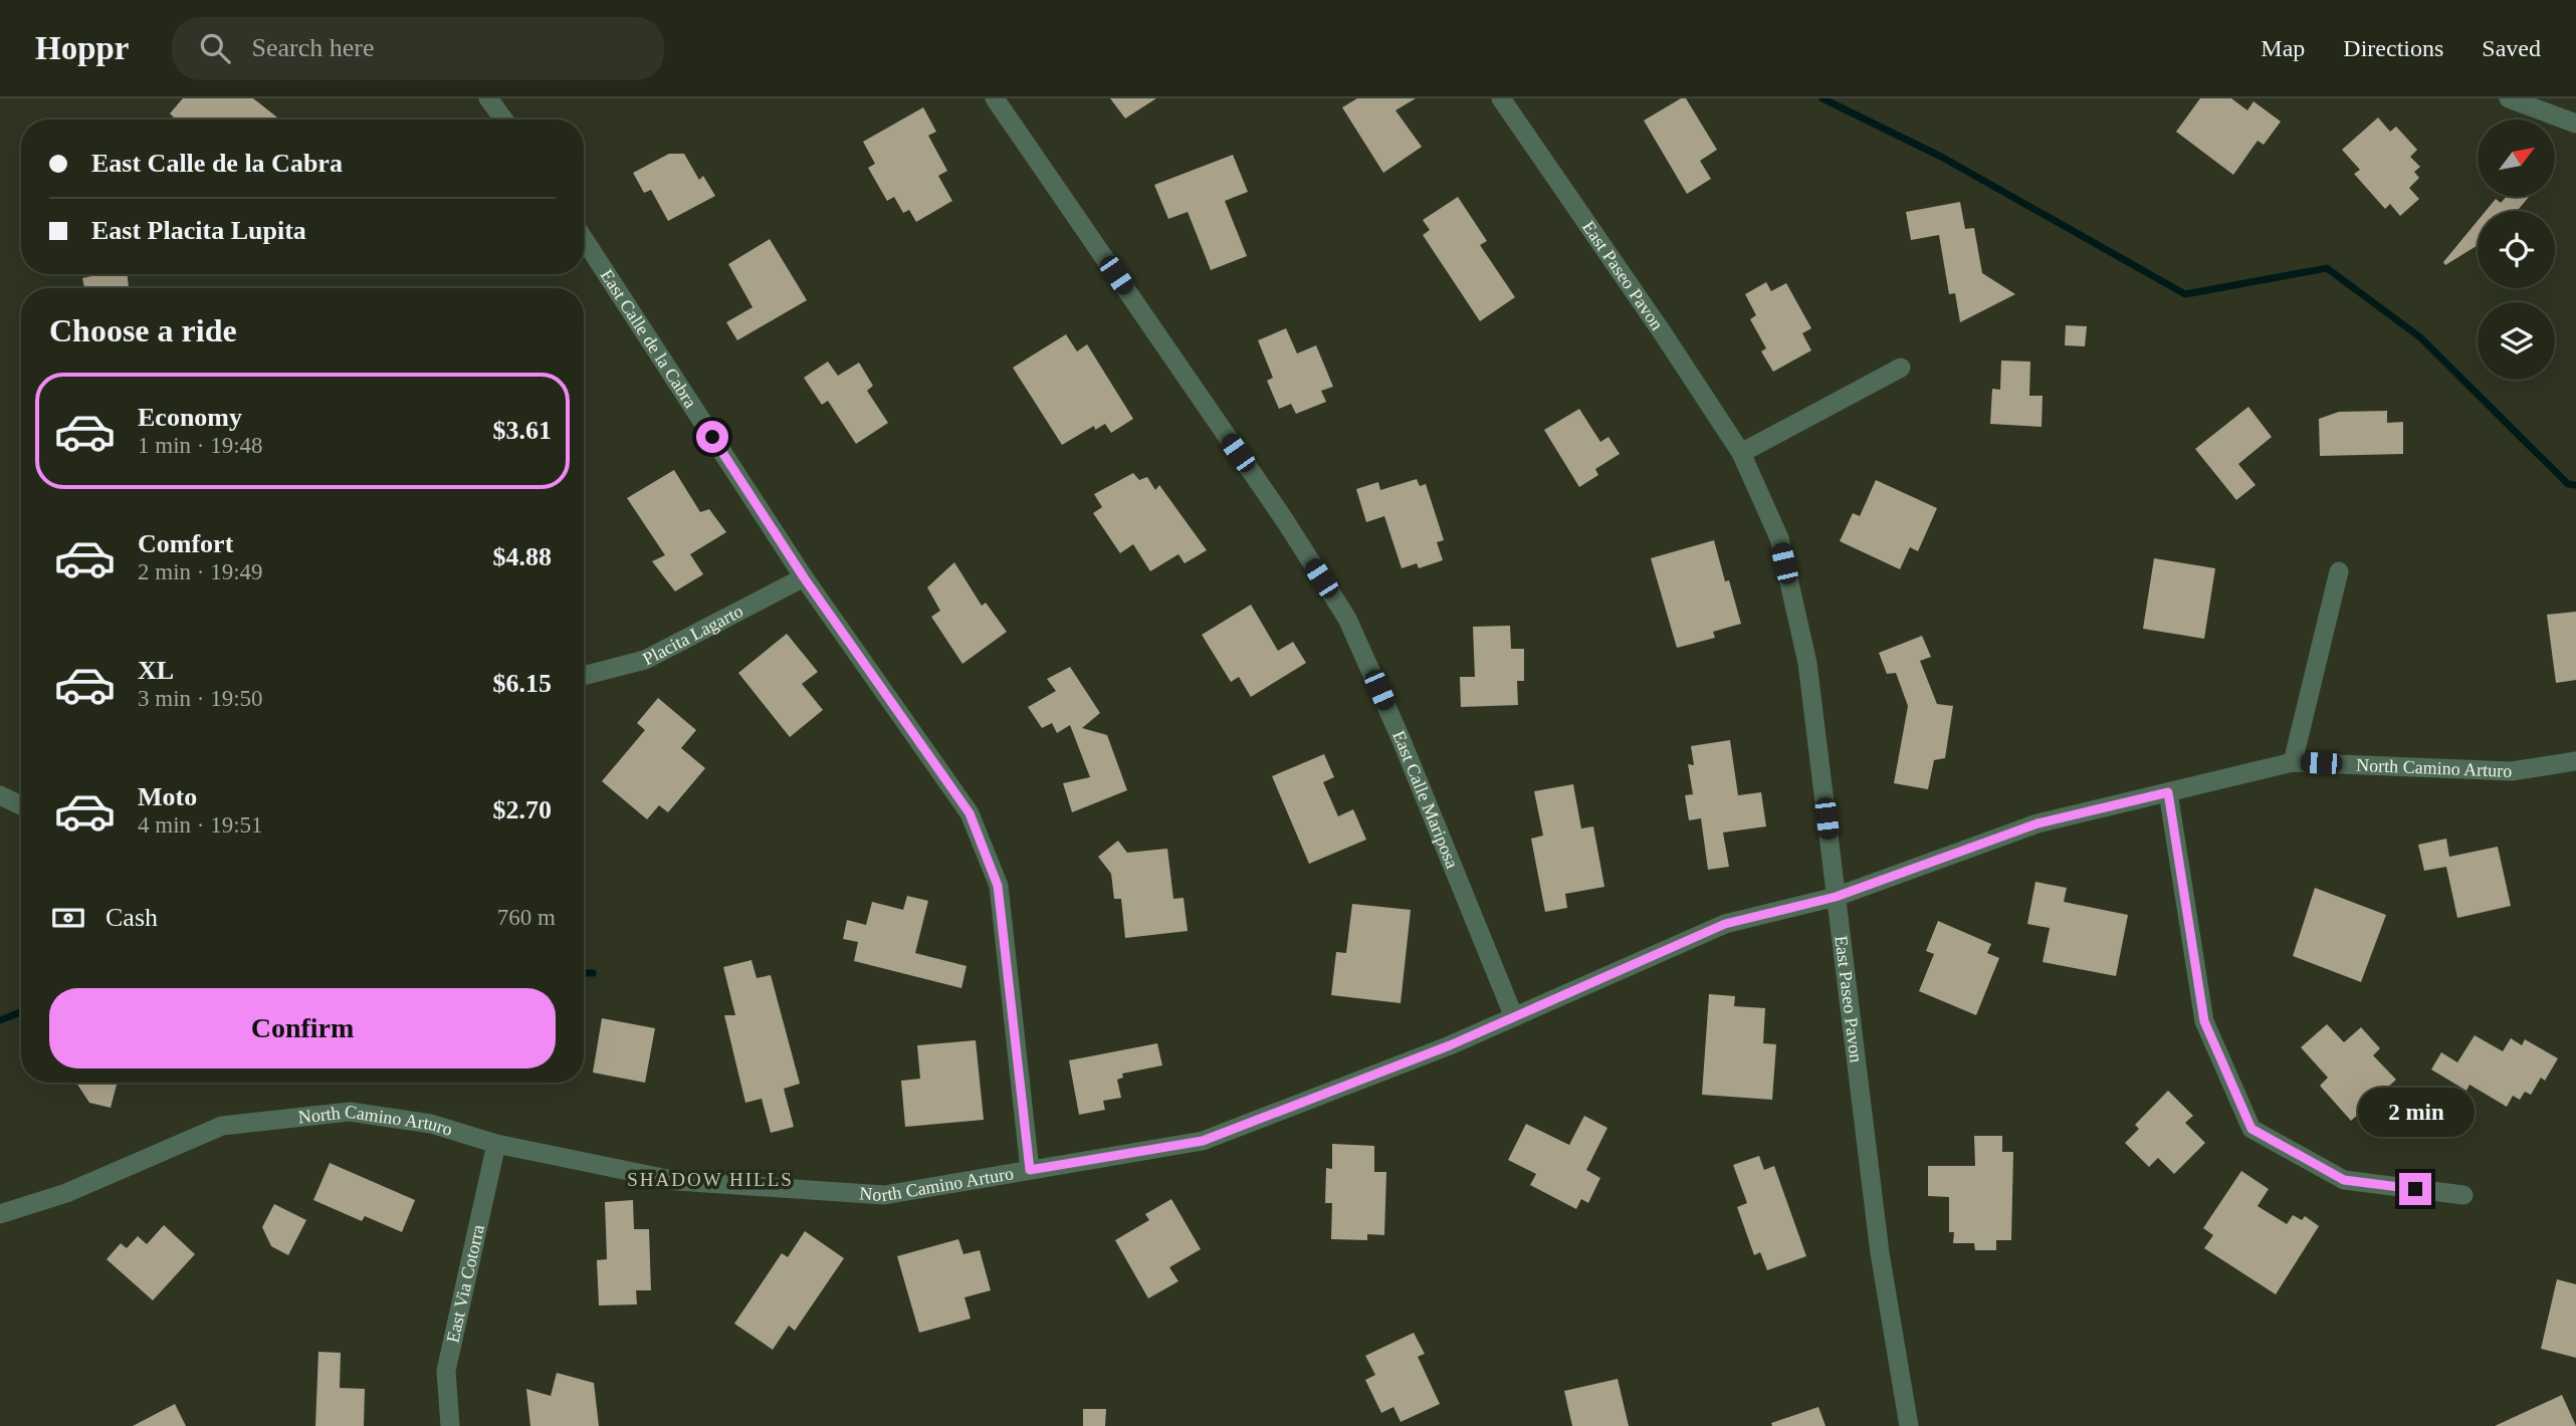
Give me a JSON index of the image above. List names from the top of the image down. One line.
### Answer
{"streets":{"street":["East Paseo Pavon","East Calle de la Cabra","Placita Lagarto","North Camino Arturo","East Calle Mariposa","East Via Cotorra"]},"crossings":[["East Paseo Pavon","North Camino Arturo"],["East Calle de la Cabra","Placita Lagarto"],["East Calle de la Cabra","North Camino Arturo"],["North Camino Arturo","East Calle Mariposa"],["North Camino Arturo","East Via Cotorra"]],"districts":["SHADOW HILLS"],"north":"top right","page":{"header":"Hoppr","search":"Search here","nav":["Map","Directions","Saved"],"banner":["East Calle de la Cabra","East Placita Lupita"],"heading":"Choose a ride","list":[{"name":"Economy","note":"1 min · 19:48","value":"$3.61"},{"name":"Comfort","note":"2 min · 19:49","value":"$4.88"},{"name":"XL","note":"3 min · 19:50","value":"$6.15"},{"name":"Moto","note":"4 min · 19:51","value":"$2.70"}],"pay":["Cash","760 m"],"buttons":"Confirm","bubble":"2 min"}}
